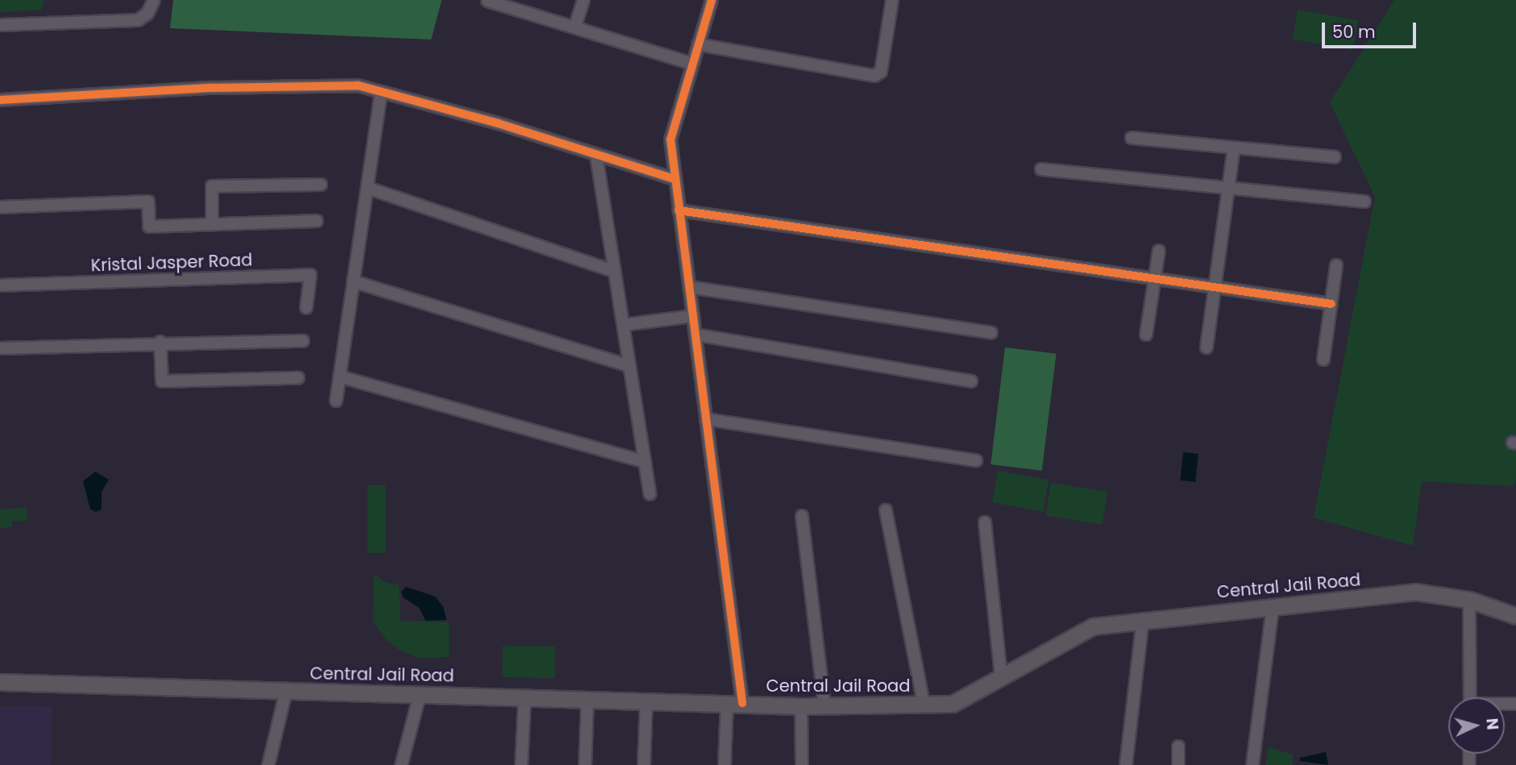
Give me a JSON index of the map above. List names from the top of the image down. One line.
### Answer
{"streets":{"main road":["Central Jail Road"],"street":["Kristal Jasper Road"]},"scale_bar":"50 m","north":"right"}
